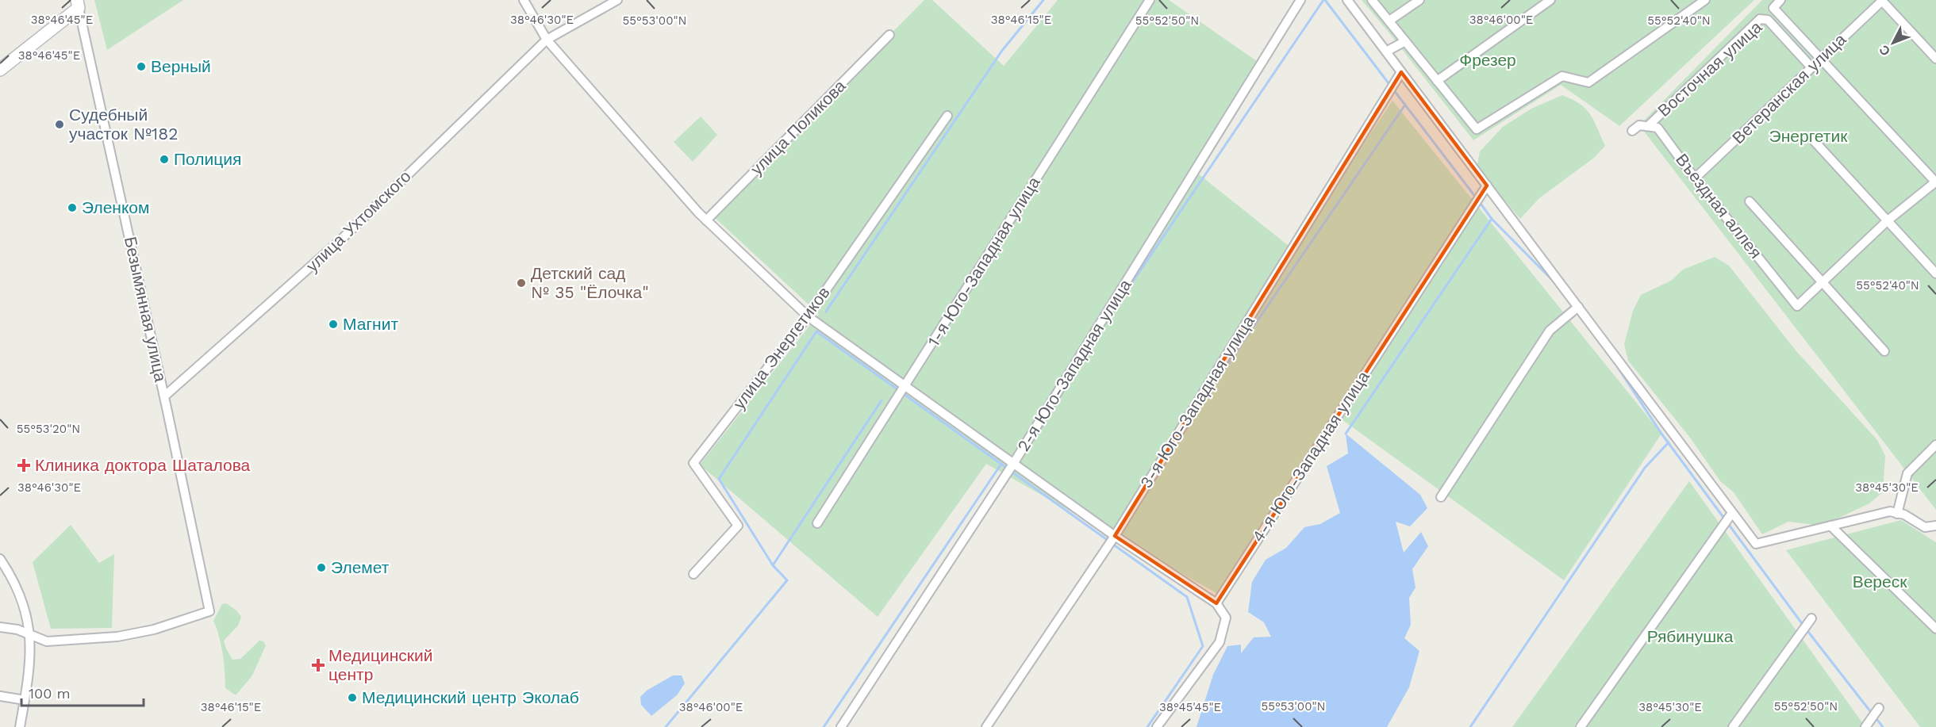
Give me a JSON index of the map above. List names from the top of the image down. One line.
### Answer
{"streets":{"street":["Восточная улица","Ветеранская улица","улица Поликова","Въездная аллея","улица Ухтомского","1-я Юго-Западная улица","Безымянная улица","улица Энергетиков","2-я Юго-Западная улица","3-я Юго-Западная улица","4-я Юго-Западная улица"]},"crossings":[["Восточная улица","Ветеранская улица"],["Восточная улица","Въездная аллея"],["Ветеранская улица","Въездная аллея"],["улица Ухтомского","Безымянная улица"]],"parks":["Фрезер","Энергетик","Вереск","Рябинушка"],"places":{"other":["Верный","Судебный участок №182","Полиция","Эленком","Детский сад № 35 \"Ёлочка\"","Магнит","Элемет","Медицинский центр Эколаб"],"health":["Клиника доктора Шаталова","Медицинский центр"]},"scale_bar":"100 m","north":"bottom left","coordinates":["38°46'45\"E","38°46'30\"E","38°46'15\"E","38°46'00\"E","55°53'00\"N","55°52'50\"N","55°52'40\"N","55°53'20\"N","38°45'30\"E","38°45'45\"E"]}
